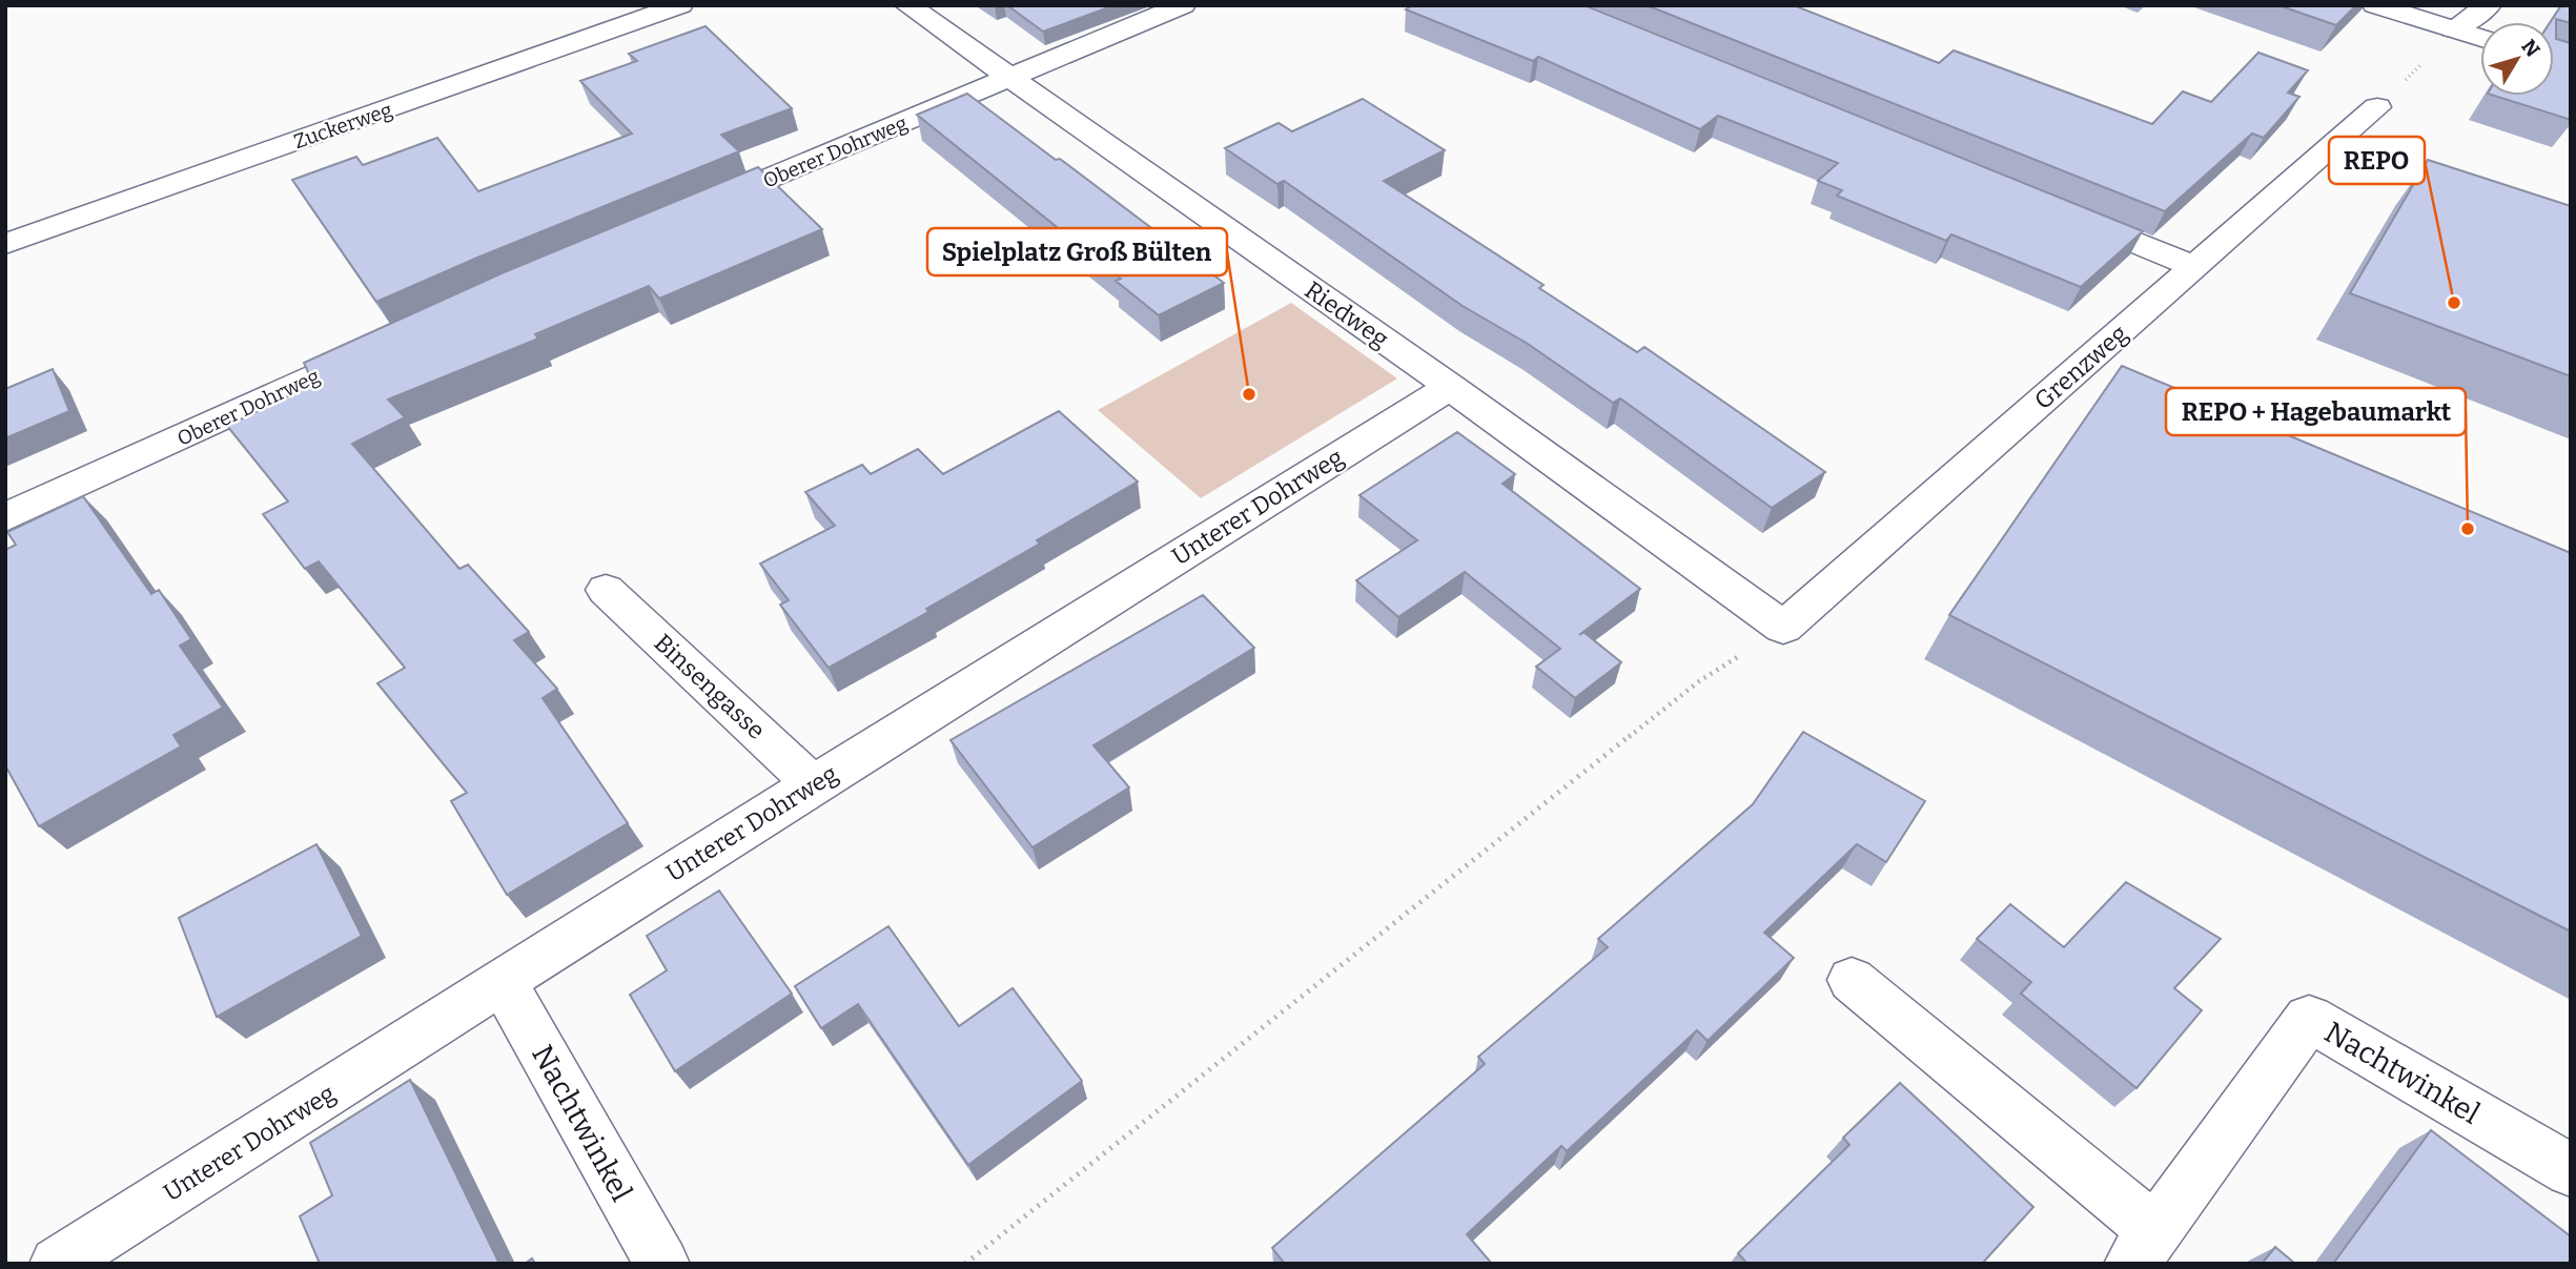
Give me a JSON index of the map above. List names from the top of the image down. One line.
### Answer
{"streets":{"street":["Zuckerweg","Oberer Dohrweg","Riedweg","Grenzweg","Unterer Dohrweg","Binsengasse","Nachtwinkel"]},"crossings":[["Oberer Dohrweg","Riedweg"],["Riedweg","Grenzweg"],["Riedweg","Unterer Dohrweg"],["Unterer Dohrweg","Binsengasse"],["Unterer Dohrweg","Nachtwinkel"]],"places":["REPO","Spielplatz Groß Bülten","REPO + Hagebaumarkt"],"north":"top right"}
